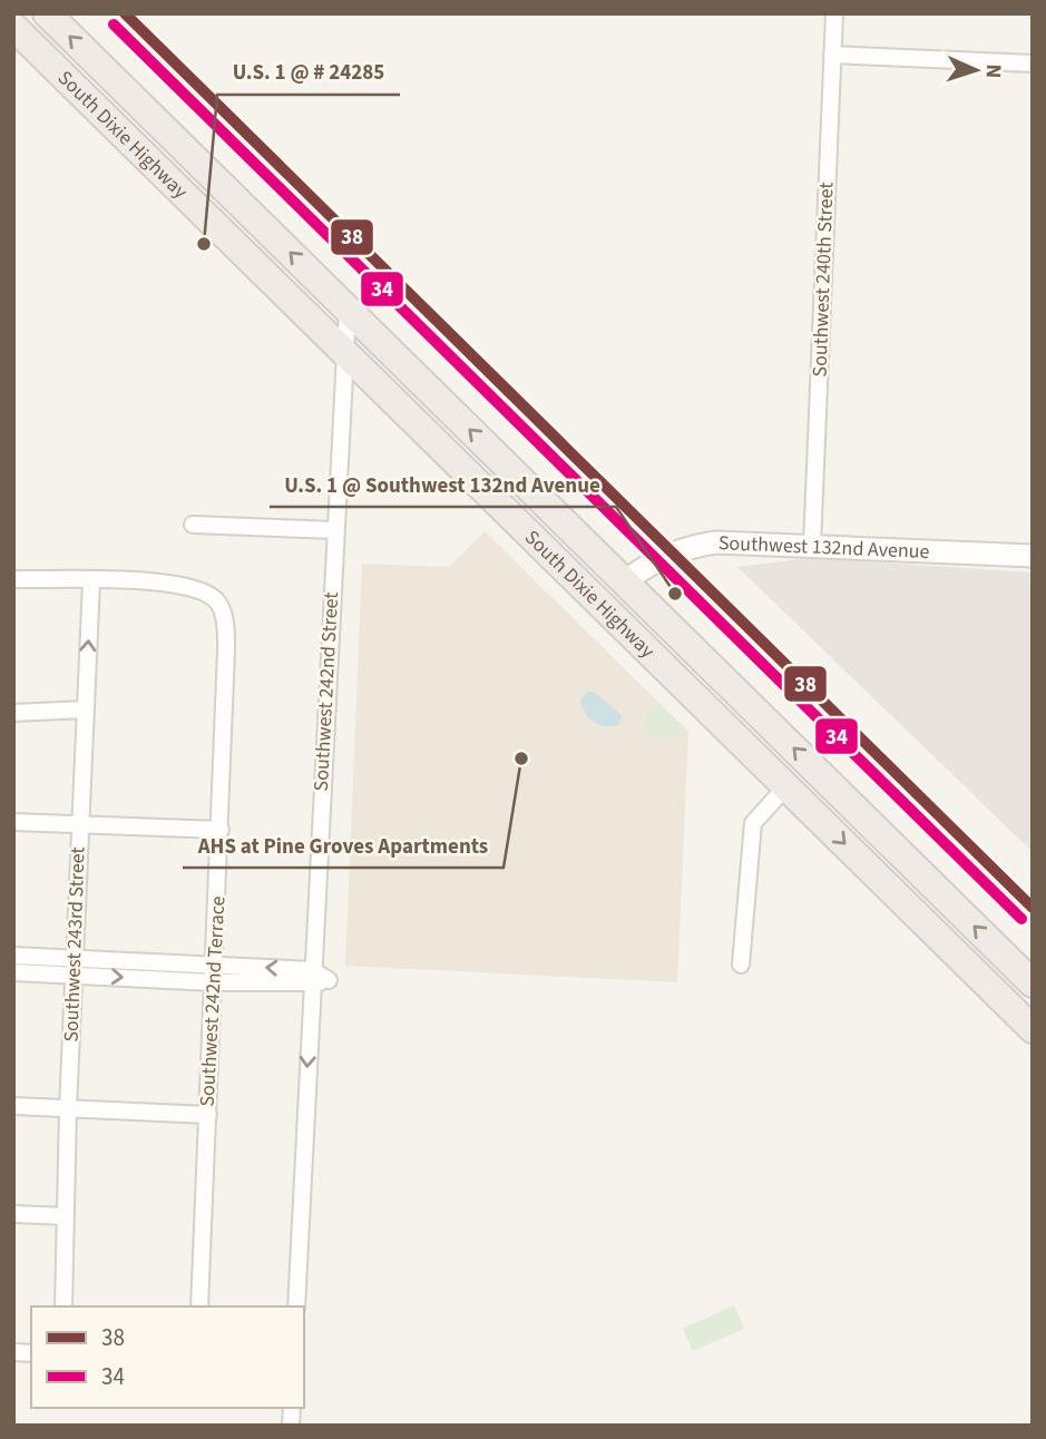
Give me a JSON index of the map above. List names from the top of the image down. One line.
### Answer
{"streets":{"highway":["South Dixie Highway"],"street":["Southwest 240th Street","Southwest 132nd Avenue","Southwest 242nd Street","Southwest 243rd Street","Southwest 242nd Terrace"]},"crossings":[["South Dixie Highway","Southwest 132nd Avenue"],["South Dixie Highway","Southwest 242nd Street"],["Southwest 240th Street","Southwest 132nd Avenue"],["Southwest 243rd Street","Southwest 242nd Terrace"]],"places":["U.S. 1 @ # 24285","U.S. 1 @ Southwest 132nd Avenue","AHS at Pine Groves Apartments"],"lines":["transit line 38","transit line 34"],"legend":["38","34"],"north":"right"}
